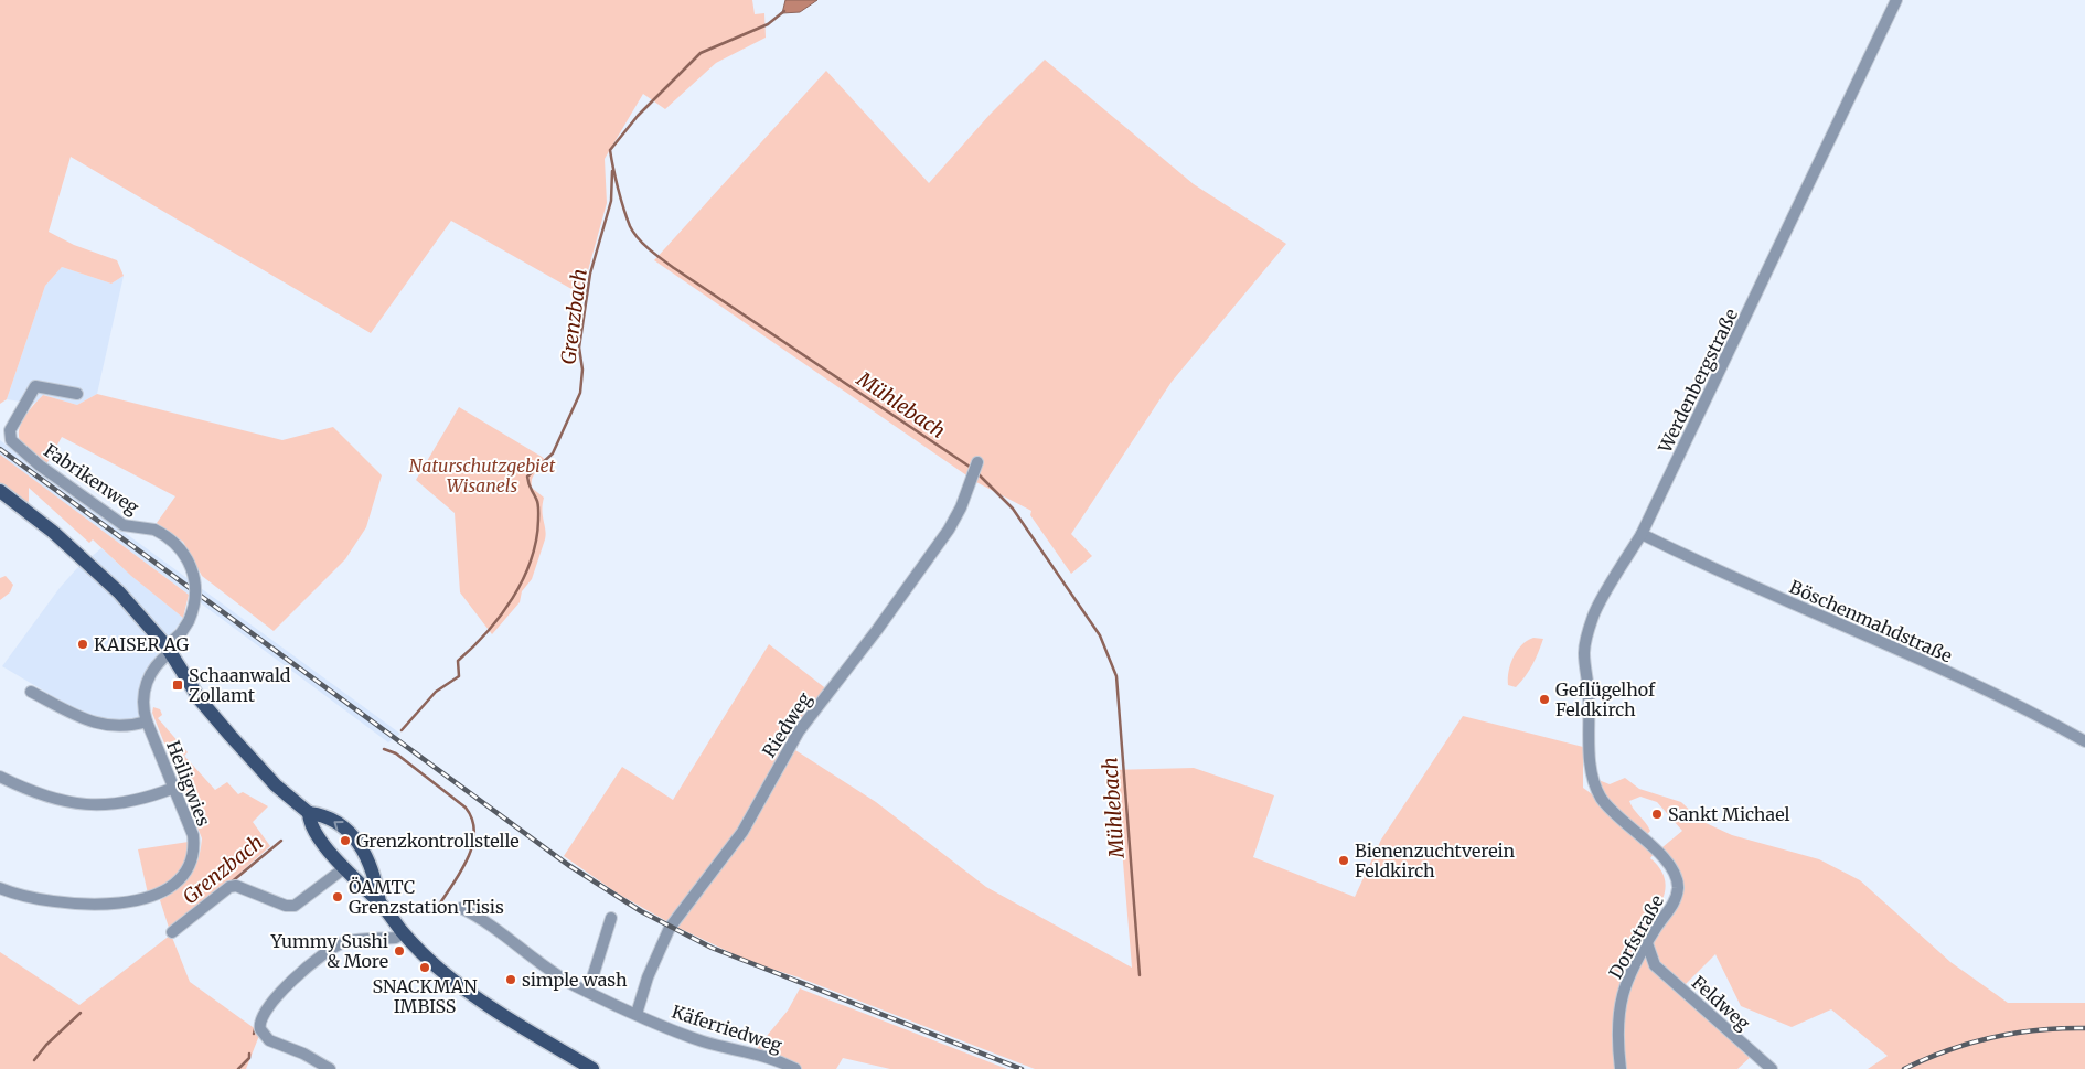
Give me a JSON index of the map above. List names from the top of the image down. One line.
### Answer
{"streets":{"street":["Werdenbergstraße","Fabrikenweg","Böschenmahdstraße","Riedweg","Heiligwies","Dorfstraße","Feldweg","Käferriedweg"]},"crossings":[["Werdenbergstraße","Böschenmahdstraße"],["Werdenbergstraße","Dorfstraße"],["Fabrikenweg","Heiligwies"],["Riedweg","Käferriedweg"],["Dorfstraße","Feldweg"]],"water":["Grenzbach","Mühlebach"],"parks":["Naturschutzgebiet Wisanels"],"places":{"other":["KAISER AG","Geflügelhof Feldkirch","Sankt Michael","Grenzkontrollstelle","Bienenzuchtverein Feldkirch","ÖAMTC Grenzstation Tisis","Yummy Sushi & More","SNACKMAN IMBISS","simple wash"],"transit":["Schaanwald Zollamt"]}}
